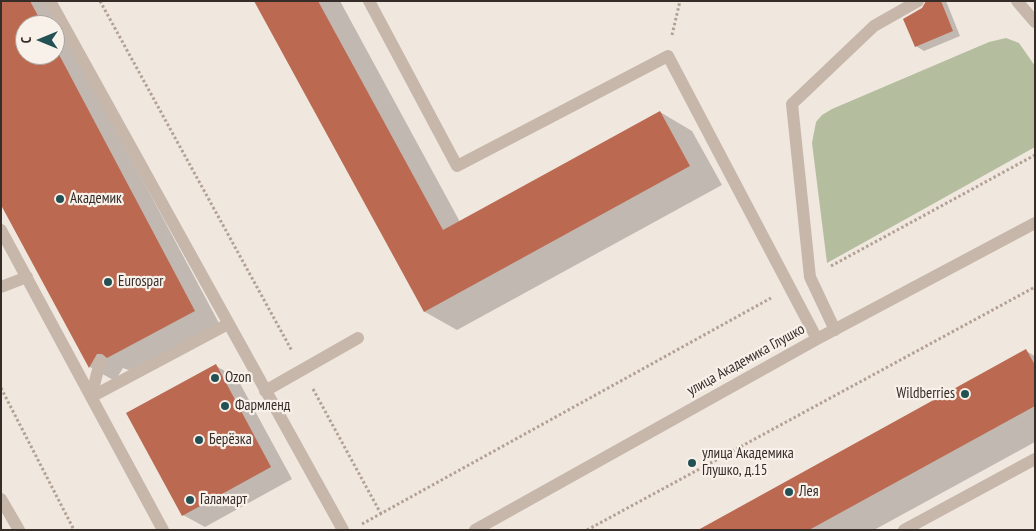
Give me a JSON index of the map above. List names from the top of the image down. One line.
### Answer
{"streets":{"street":["улица Академика Глушко"]},"places":["Академик","Eurospar","Ozon","Wildberries","Фармленд","Берёзка","улица Академика Глушко, д.15","Лея","Галамарт"],"north":"left"}
